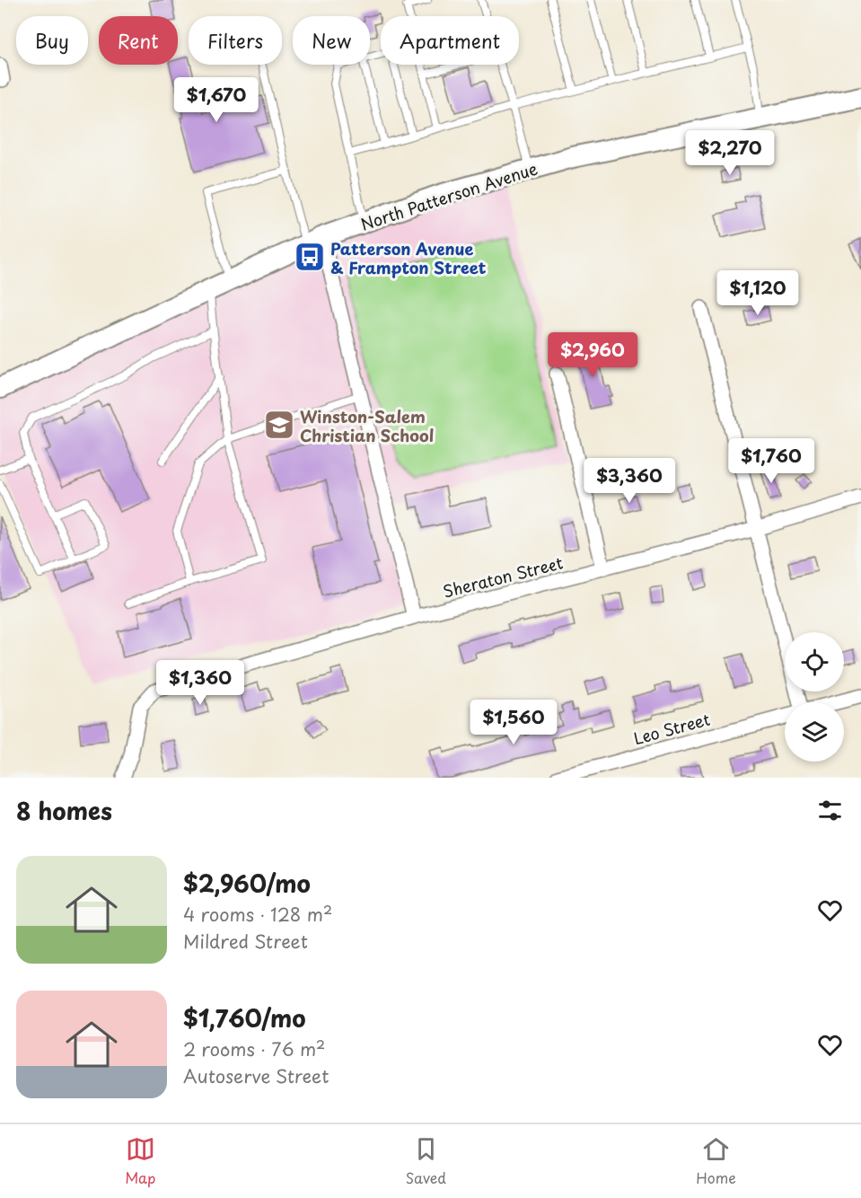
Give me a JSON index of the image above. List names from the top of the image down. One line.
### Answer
{"streets":{"main road":["North Patterson Avenue"],"street":["Sheraton Street","Leo Street"]},"places":{"bus stop":["Patterson Avenue & Frampton Street"],"school or university":["Winston-Salem Christian School"]},"page":{"chip":["Buy","Rent","Filters","New","Apartment"],"price":["$1,670","$2,270","$1,120","$2,960","$1,760","$3,360","$1,360","$1,560"],"heading":"8 homes","list":[{"name":"$2,960/mo","note":"4 rooms · 128 m² · Mildred Street"},{"name":"$1,760/mo","note":"2 rooms · 76 m² · Autoserve Street"}],"tabs":["Map","Saved","Home"]}}
